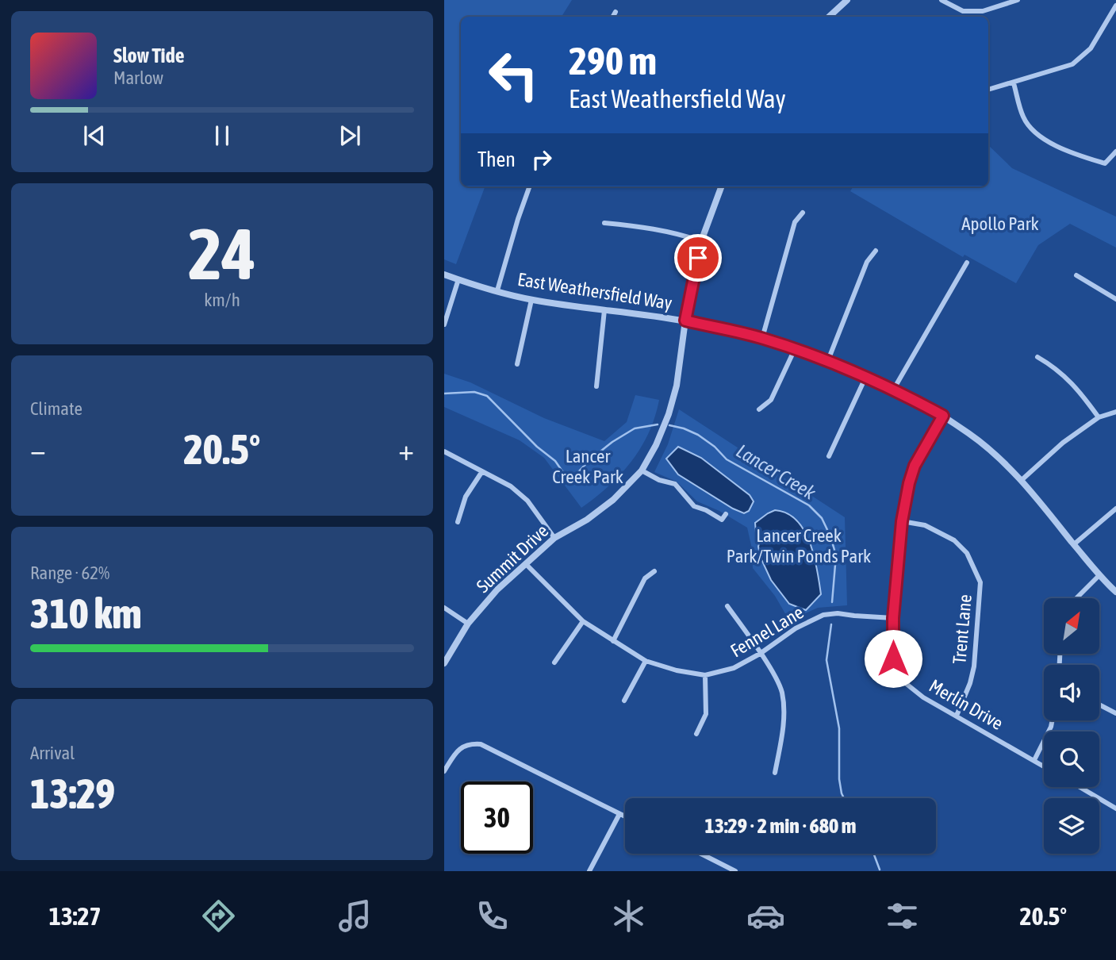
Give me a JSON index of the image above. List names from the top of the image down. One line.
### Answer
{"streets":{"street":["East Weathersfield Way","Summit Drive","Trent Lane","Fennel Lane","Merlin Drive"]},"crossings":[["East Weathersfield Way","Summit Drive"],["East Weathersfield Way","Merlin Drive"],["Summit Drive","Fennel Lane"],["Trent Lane","Merlin Drive"],["Fennel Lane","Merlin Drive"]],"water":["Lancer Creek"],"parks":["Apollo Park","Lancer Creek Park","Lancer Creek Park/Twin Ponds Park"],"north":"top right","page":{"turn":["290 m","East Weathersfield Way"],"song":["Slow Tide","Marlow"],"then":"Then","tile":[["24","km/h"],"Climate",["Range · 62%","310 km"],["Arrival","13:29"]],"heat":["−","20.5°","+"],"limit":"30","trip":"13:29 · 2 min · 680 m","tabs":["13:27","20.5°"]}}
